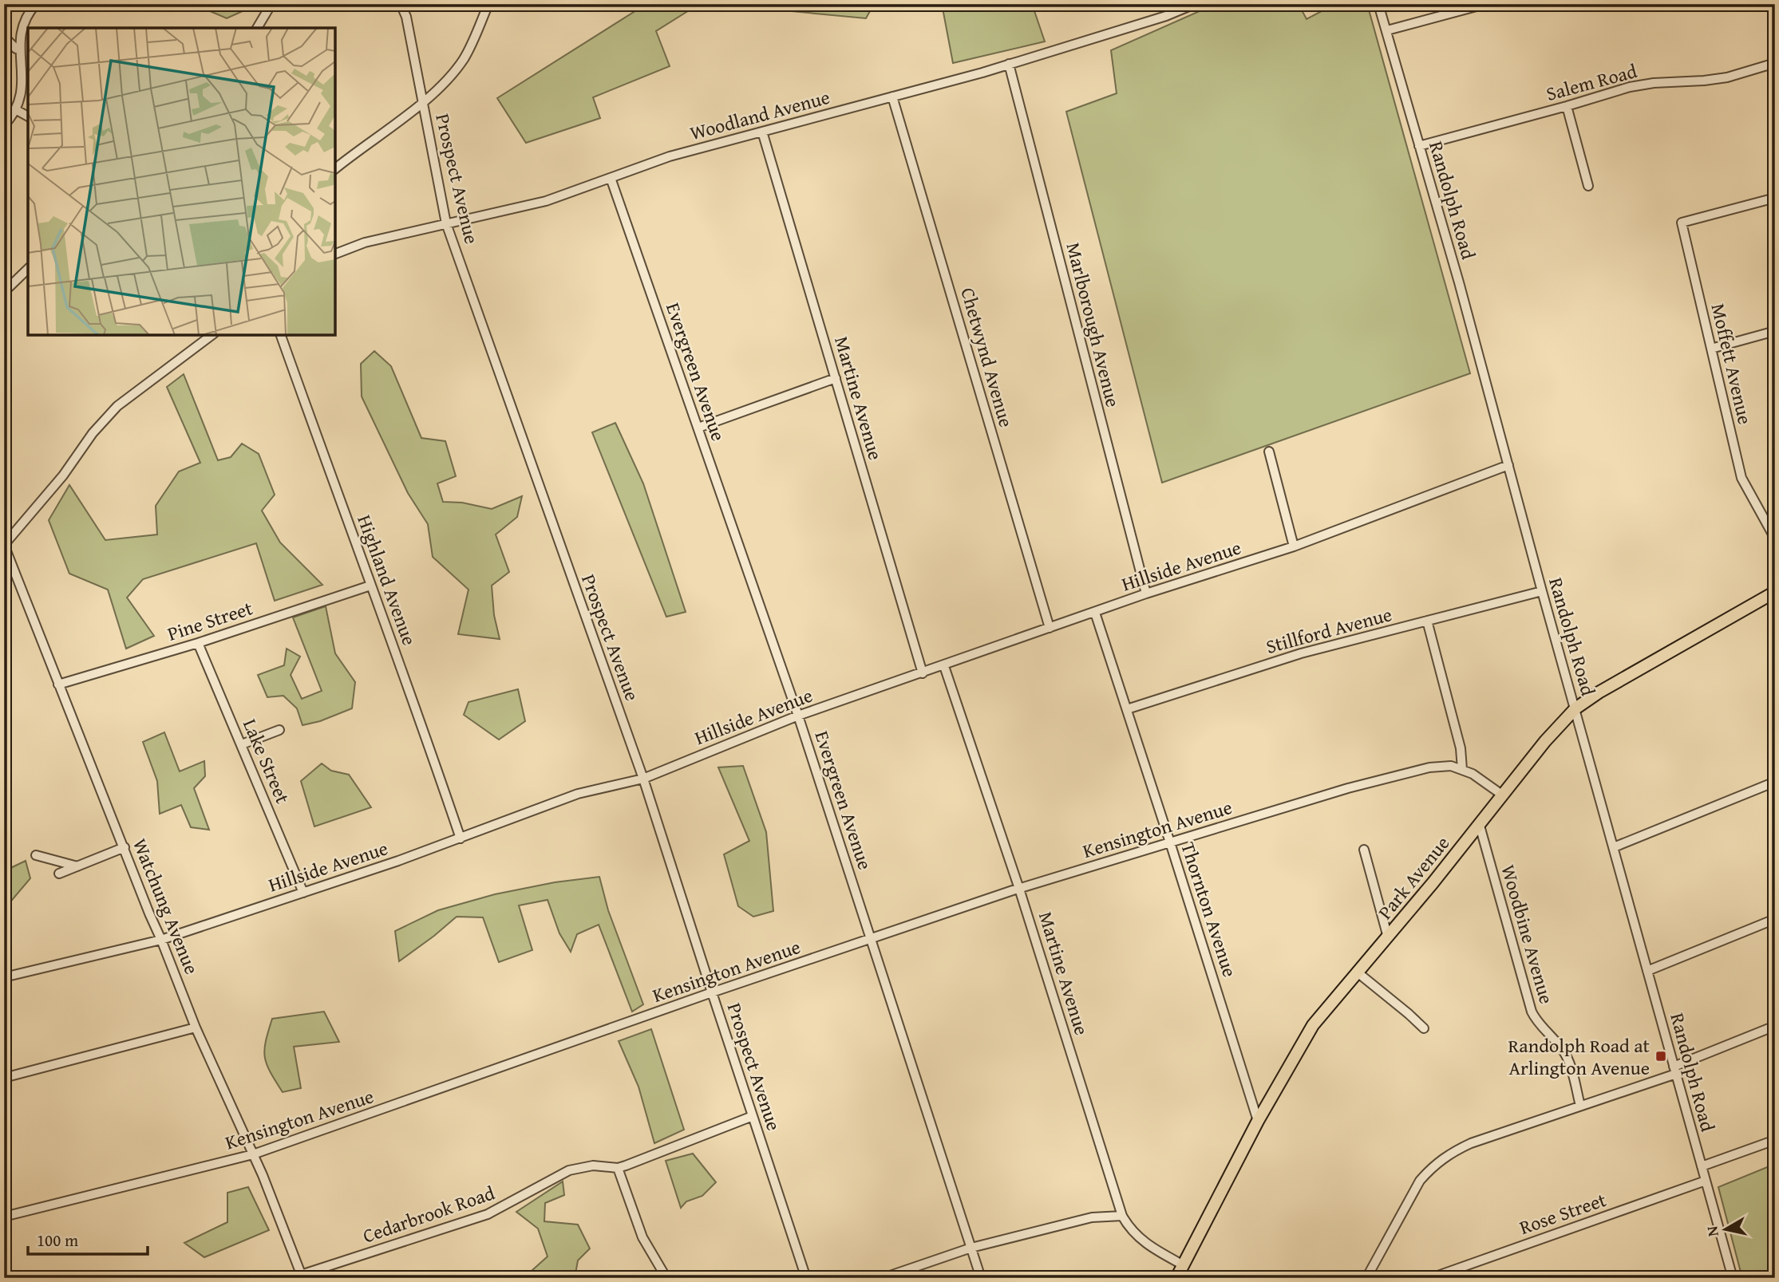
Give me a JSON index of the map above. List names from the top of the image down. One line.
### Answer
{"streets":{"main road":["Park Avenue"],"street":["Salem Road","Woodland Avenue","Prospect Avenue","Randolph Road","Marlborough Avenue","Chetwynd Avenue","Moffett Avenue","Evergreen Avenue","Martine Avenue","Hillside Avenue","Highland Avenue","Pine Street","Stillford Avenue","Lake Street","Kensington Avenue","Watchung Avenue","Thornton Avenue","Woodbine Avenue","Rose Street","Cedarbrook Road"]},"crossings":[["Salem Road","Randolph Road"],["Woodland Avenue","Prospect Avenue"],["Woodland Avenue","Marlborough Avenue"],["Woodland Avenue","Chetwynd Avenue"],["Woodland Avenue","Evergreen Avenue"],["Woodland Avenue","Martine Avenue"],["Prospect Avenue","Hillside Avenue"],["Prospect Avenue","Kensington Avenue"],["Prospect Avenue","Cedarbrook Road"],["Randolph Road","Hillside Avenue"],["Randolph Road","Stillford Avenue"],["Randolph Road","Park Avenue"],["Randolph Road","Rose Street"],["Marlborough Avenue","Hillside Avenue"],["Chetwynd Avenue","Hillside Avenue"],["Evergreen Avenue","Hillside Avenue"],["Evergreen Avenue","Kensington Avenue"],["Martine Avenue","Hillside Avenue"],["Martine Avenue","Kensington Avenue"],["Martine Avenue","Park Avenue"],["Hillside Avenue","Highland Avenue"],["Hillside Avenue","Lake Street"],["Hillside Avenue","Watchung Avenue"],["Hillside Avenue","Thornton Avenue"],["Highland Avenue","Pine Street"],["Pine Street","Lake Street"],["Pine Street","Watchung Avenue"],["Stillford Avenue","Thornton Avenue"],["Kensington Avenue","Watchung Avenue"],["Kensington Avenue","Thornton Avenue"],["Park Avenue","Thornton Avenue"],["Park Avenue","Woodbine Avenue"],["Watchung Avenue","Cedarbrook Road"]],"places":{"transit":["Randolph Road at Arlington Avenue"]},"scale_bar":"100 m","north":"left"}
